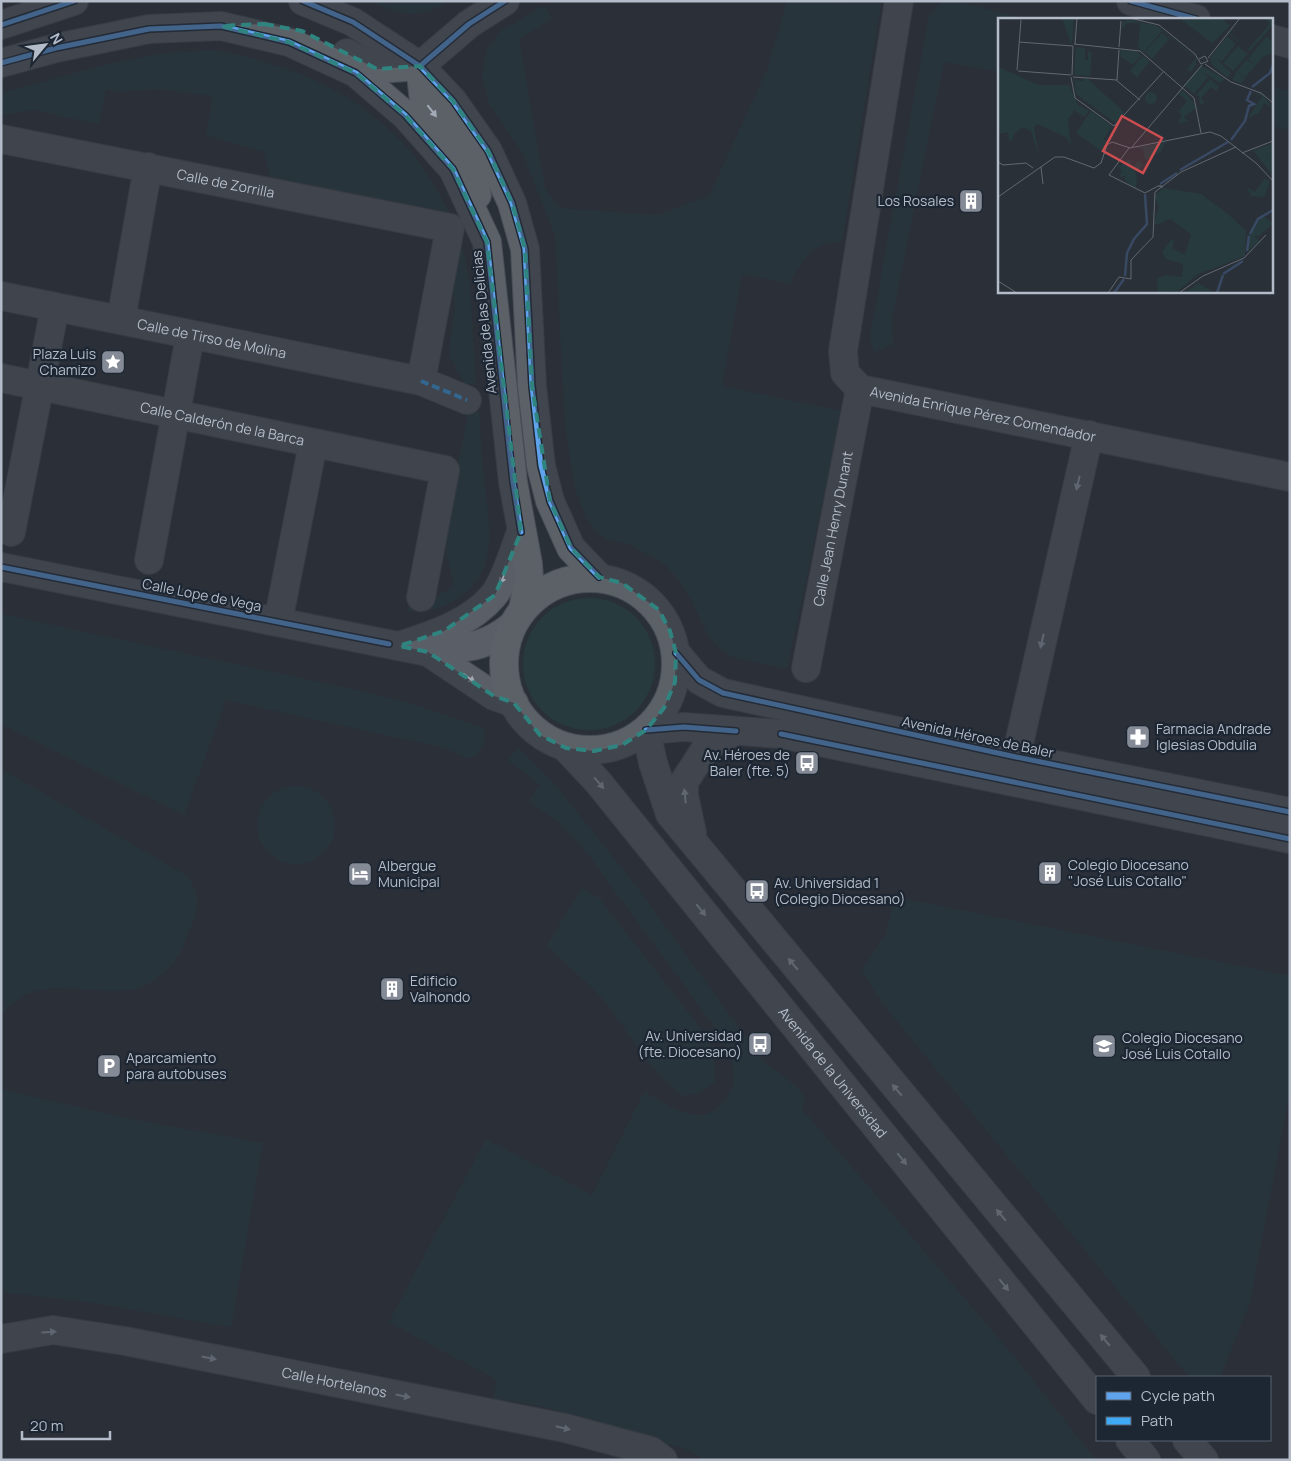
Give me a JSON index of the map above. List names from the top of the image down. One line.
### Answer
{"streets":{"main road":["Avenida de las Delicias","Avenida Héroes de Baler","Avenida de la Universidad"],"street":["Calle de Zorrilla","Calle de Tirso de Molina","Avenida Enrique Pérez Comendador","Calle Calderón de la Barca","Calle Jean Henry Dunant","Calle Lope de Vega","Calle Hortelanos"]},"crossings":[["Calle de Zorrilla","Calle de Tirso de Molina"],["Avenida de las Delicias","Calle Lope de Vega"],["Avenida de las Delicias","Avenida Héroes de Baler"],["Avenida de las Delicias","Avenida de la Universidad"],["Avenida Enrique Pérez Comendador","Calle Jean Henry Dunant"],["Calle Lope de Vega","Avenida Héroes de Baler"],["Calle Lope de Vega","Avenida de la Universidad"],["Avenida Héroes de Baler","Avenida de la Universidad"]],"one_way":["Calle Hortelanos"],"places":{"building":["Los Rosales","Colegio Diocesano \"José Luis Cotallo\"","Edificio Valhondo"],"place":["Plaza Luis Chamizo"],"pharmacy":["Farmacia Andrade Iglesias Obdulia"],"bus stop":["Av. Héroes de Baler (fte. 5)","Av. Universidad 1 (Colegio Diocesano)","Av. Universidad (fte. Diocesano)"],"hotel":["Albergue Municipal"],"school or university":["Colegio Diocesano José Luis Cotallo"],"parking":["Aparcamiento para autobuses"]},"legend":["Cycle path","Path"],"scale_bar":"20 m","north":"top right"}
